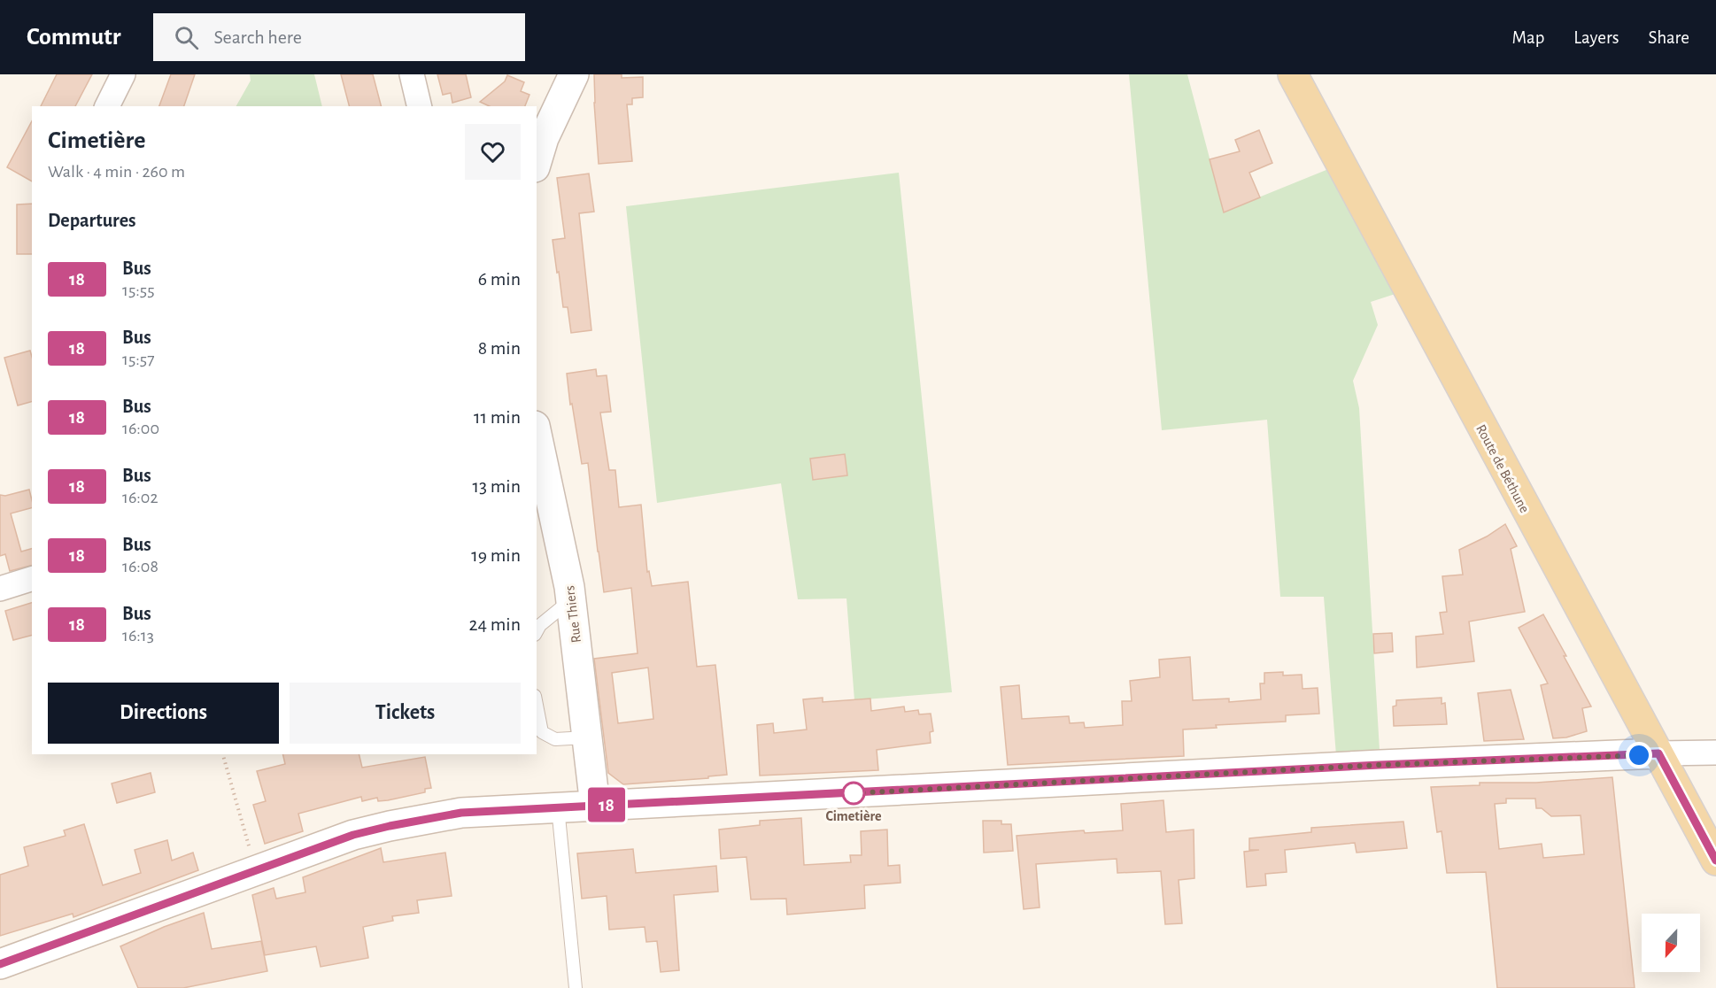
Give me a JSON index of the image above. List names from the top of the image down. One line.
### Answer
{"streets":{"main road":["Route de Béthune","Rue Thiers"]},"places":["Cimetière"],"lines":["bus line 18"],"north":"bottom","page":{"header":"Commutr","search":"Search here","nav":["Map","Layers","Share"],"on_map":"18","heading":[["Cimetière","Walk · 4 min · 260 m"],"Departures"],"list":[{"mark":"18","name":"Bus","note":"15:55","value":"6 min"},{"mark":"18","name":"Bus","note":"15:57","value":"8 min"},{"mark":"18","name":"Bus","note":"16:00","value":"11 min"},{"mark":"18","name":"Bus","note":"16:02","value":"13 min"},{"mark":"18","name":"Bus","note":"16:08","value":"19 min"},{"mark":"18","name":"Bus","note":"16:13","value":"24 min"}],"buttons":["Directions","Tickets"]}}
